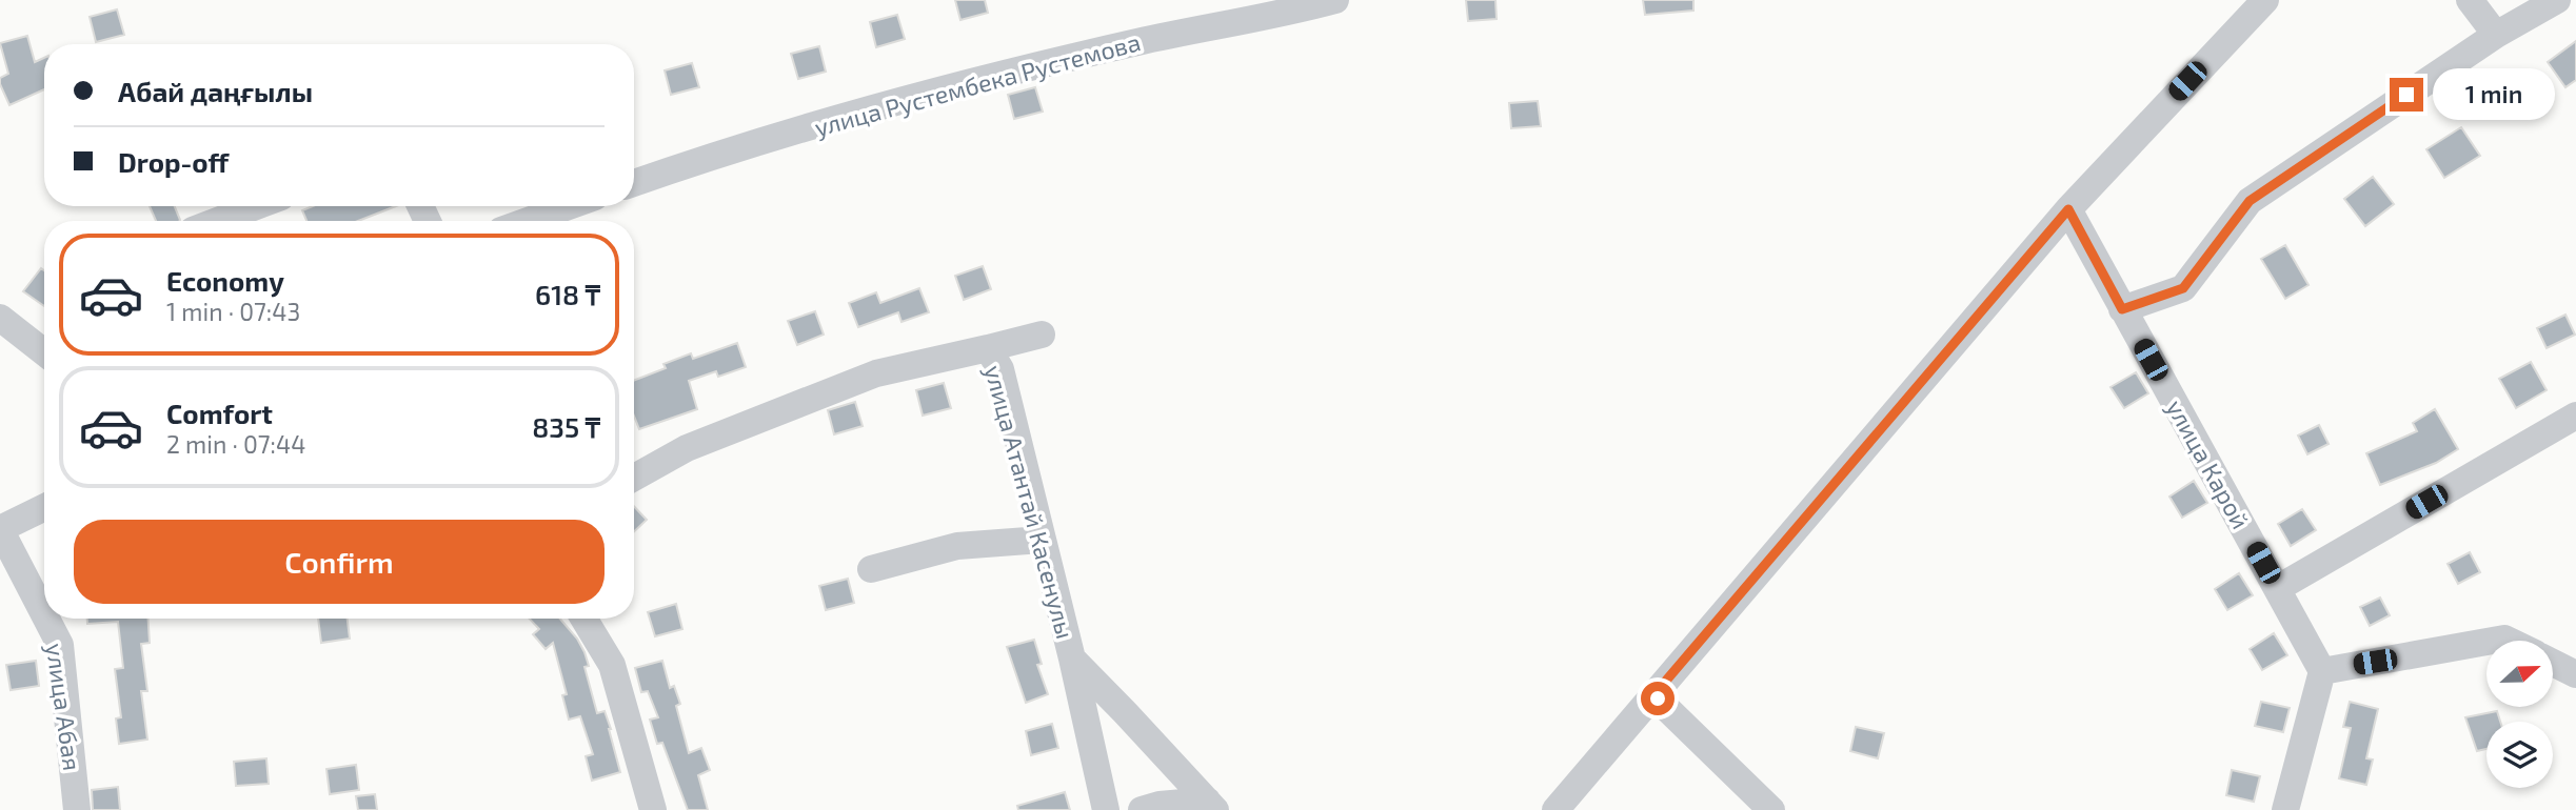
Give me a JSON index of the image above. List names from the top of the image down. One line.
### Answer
{"streets":{"street":["улица Рустембека Рустемова","улица Карой","улица Атантай Касенулы","улица Абая"]},"north":"right","page":{"banner":["Абай даңғылы","Drop-off"],"bubble":"1 min","list":[{"name":"Economy","note":"1 min · 07:43","value":"618 ₸"},{"name":"Comfort","note":"2 min · 07:44","value":"835 ₸"}],"buttons":"Confirm"}}
